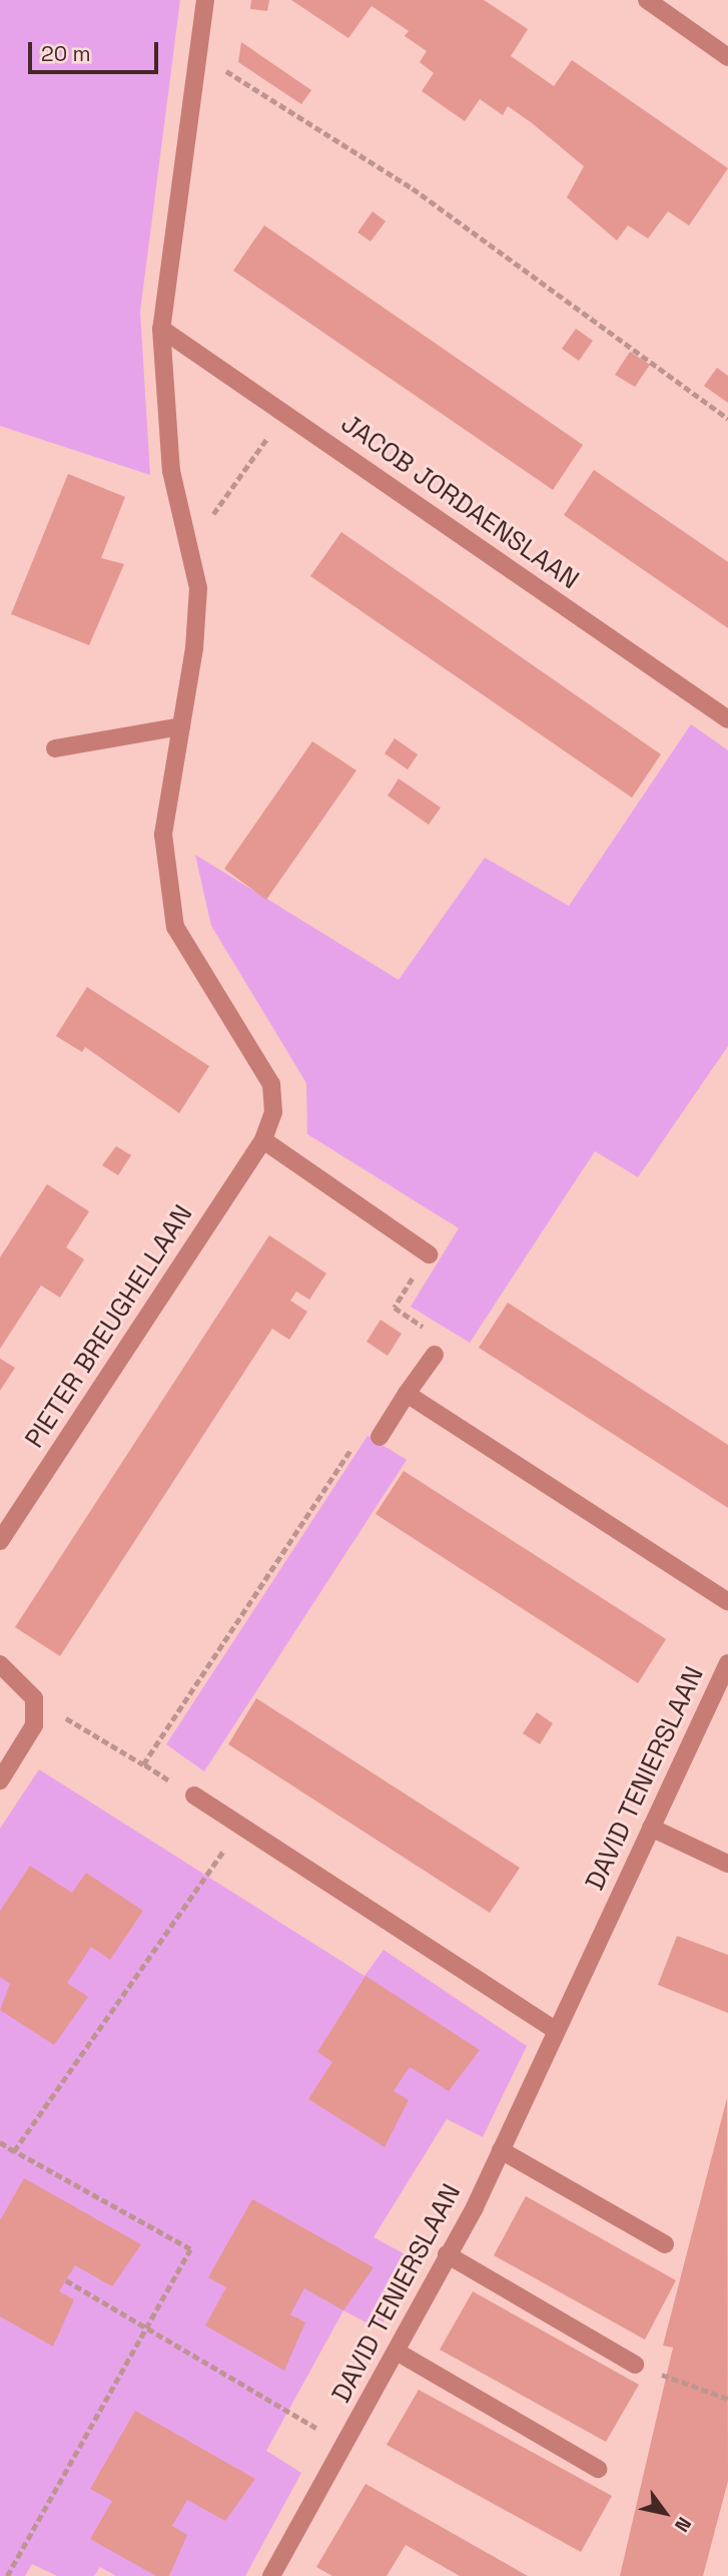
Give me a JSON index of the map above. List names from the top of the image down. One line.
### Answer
{"streets":{"street":["JACOB JORDAENSLAAN","PIETER BREUGHELLAAN","DAVID TENIERSLAAN"]},"crossings":[["JACOB JORDAENSLAAN","PIETER BREUGHELLAAN"]],"scale_bar":"20 m","north":"bottom right"}
